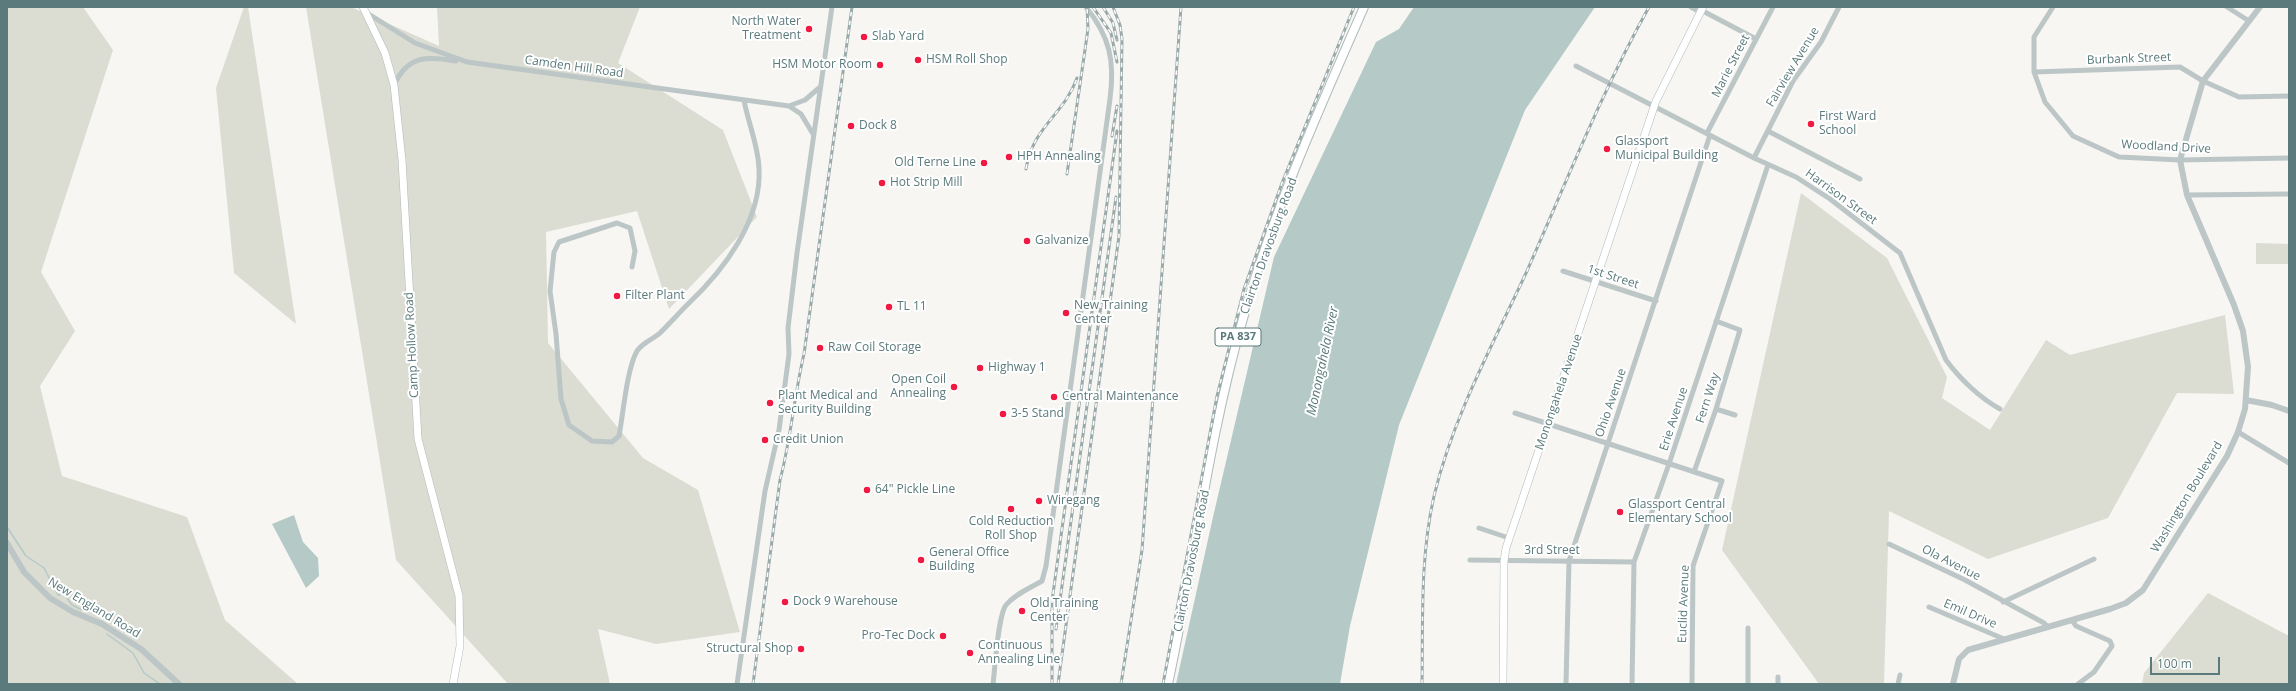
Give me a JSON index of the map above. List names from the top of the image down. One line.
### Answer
{"streets":{"main road":["Clairton Dravosburg Road","PA 837","Camp Hollow Road","Monongahela Avenue"],"street":["Burbank Street","Marie Street","Camden Hill Road","Fairview Avenue","Woodland Drive","Harrison Street","1st Street","Fern Way","Ohio Avenue","Erie Avenue","Washington Boulevard","3rd Street","Ola Avenue","Euclid Avenue","New England Road","Emil Drive"]},"crossings":[["Burbank Street","Woodland Drive"],["Burbank Street","Washington Boulevard"],["Marie Street","Harrison Street"],["Marie Street","Ohio Avenue"],["Camden Hill Road","Camp Hollow Road"],["Fairview Avenue","Harrison Street"],["Woodland Drive","Washington Boulevard"],["Harrison Street","Monongahela Avenue"],["Harrison Street","Ohio Avenue"],["Harrison Street","Erie Avenue"],["1st Street","Monongahela Avenue"],["1st Street","Ohio Avenue"],["Monongahela Avenue","3rd Street"],["Fern Way","Erie Avenue"],["Fern Way","Euclid Avenue"],["Ohio Avenue","3rd Street"],["Erie Avenue","3rd Street"],["Washington Boulevard","Ola Avenue"],["Washington Boulevard","Emil Drive"]],"water":["Monongahela River"],"places":["North Water Treatment","Slab Yard","HSM Roll Shop","HSM Motor Room","First Ward School","Dock 8","Glassport Municipal Building","HPH Annealing","Old Terne Line","Hot Strip Mill","Galvanize","Filter Plant","TL 11","New Training Center","Raw Coil Storage","Highway 1","Open Coil Annealing","Central Maintenance","Plant Medical and Security Building","3-5 Stand","Credit Union","64\" Pickle Line","Wiregang","Cold Reduction Roll Shop","Glassport Central Elementary School","General Office Building","Dock 9 Warehouse","Old Training Center","Pro-Tec Dock","Structural Shop","Continuous Annealing Line"],"scale_bar":"100 m"}
